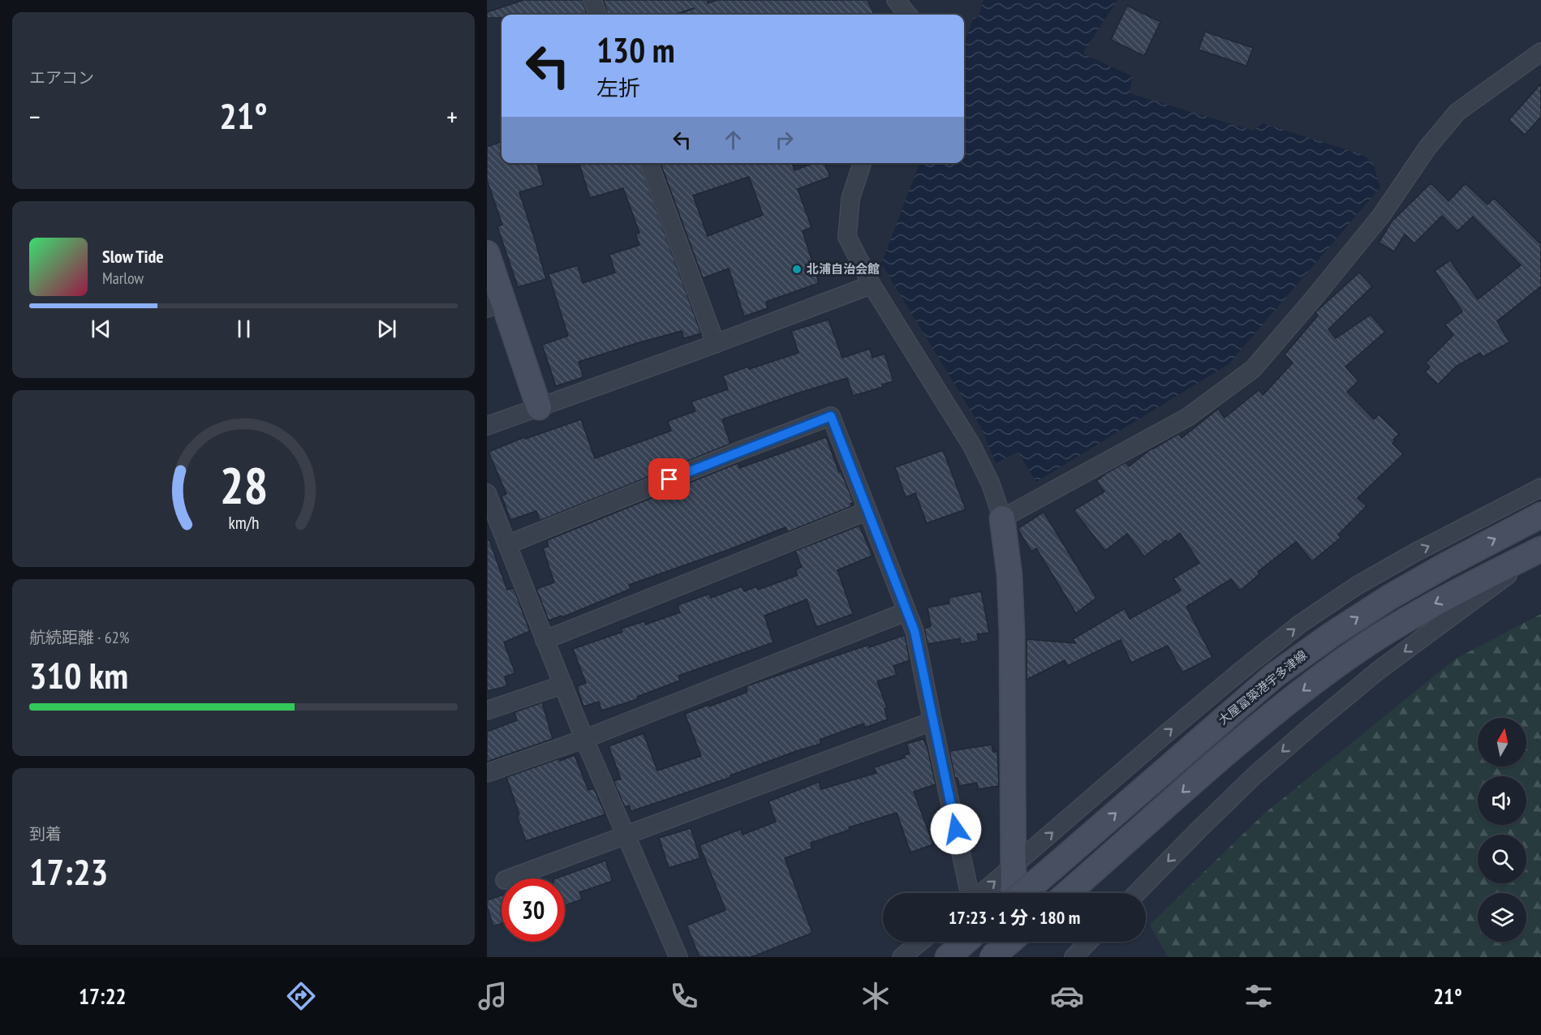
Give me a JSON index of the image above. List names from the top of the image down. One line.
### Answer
{"streets":{"main road":["大屋冨築港宇多津線"]},"places":["北浦自治会館"],"north":"top","page":{"tile":["エアコン",["航続距離 · 62%","310 km"],["到着","17:23"]],"turn":["130 m","左折"],"heat":["−","21°","+"],"song":["Slow Tide","Marlow"],"limit":"30","trip":"17:23 · 1 分 · 180 m","tabs":["17:22","21°"],"gauge":["28","km/h"]}}
